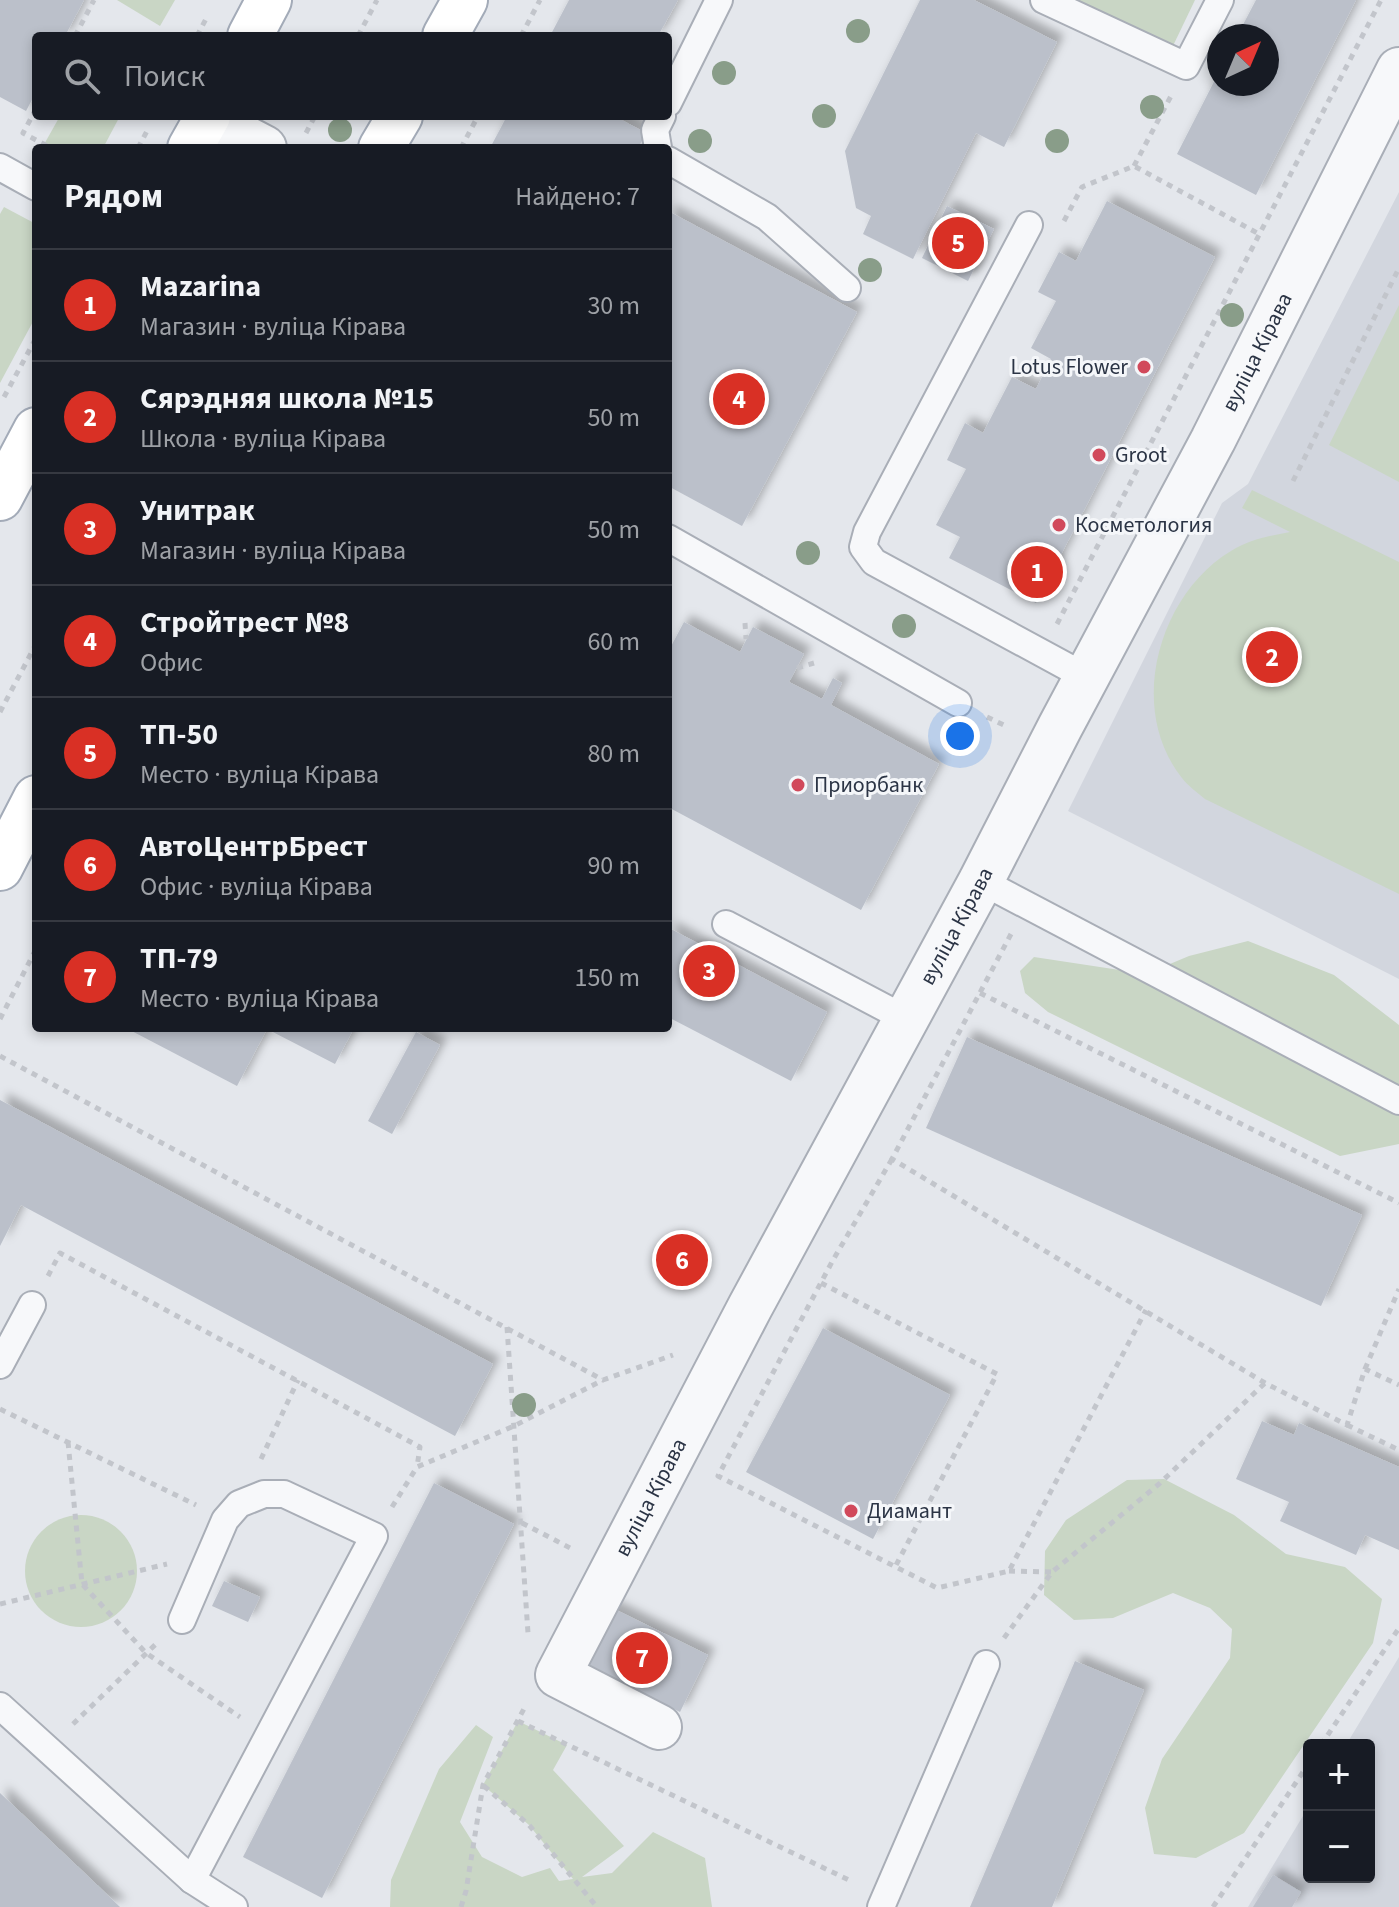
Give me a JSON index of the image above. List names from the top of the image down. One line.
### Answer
{"streets":{"street":["вуліца Кірава"]},"places":["Lotus Flower","Groot","Косметология","Приорбанк","Диамант"],"north":"top right","page":{"search":"Поиск","heading":["Рядом","Найдено: 7"],"pins":["5","4","1","2","3","6","7"],"list":[{"mark":"1","name":"Mazarina","note":"Магазин · вуліца Кірава","value":"30 m"},{"mark":"2","name":"Сярэдняя школа №15","note":"Школа · вуліца Кірава","value":"50 m"},{"mark":"3","name":"Унитрак","note":"Магазин · вуліца Кірава","value":"50 m"},{"mark":"4","name":"Стройтрест №8","note":"Офис","value":"60 m"},{"mark":"5","name":"ТП-50","note":"Место · вуліца Кірава","value":"80 m"},{"mark":"6","name":"АвтоЦентрБрест","note":"Офис · вуліца Кірава","value":"90 m"},{"mark":"7","name":"ТП-79","note":"Место · вуліца Кірава","value":"150 m"}],"map_buttons":["+","−"]}}
